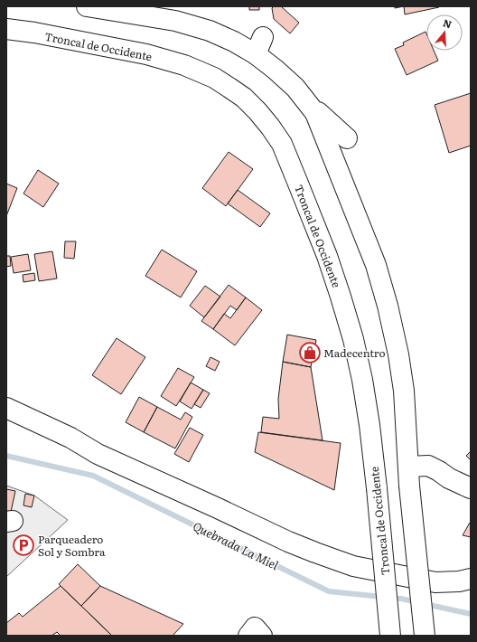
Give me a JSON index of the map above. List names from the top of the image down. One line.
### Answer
{"streets":{"main road":["Troncal de Occidente"]},"water":["Quebrada La Miel"],"places":{"shop":["Madecentro"],"parking":["Parqueadero Sol y Sombra"]},"north":"top"}
